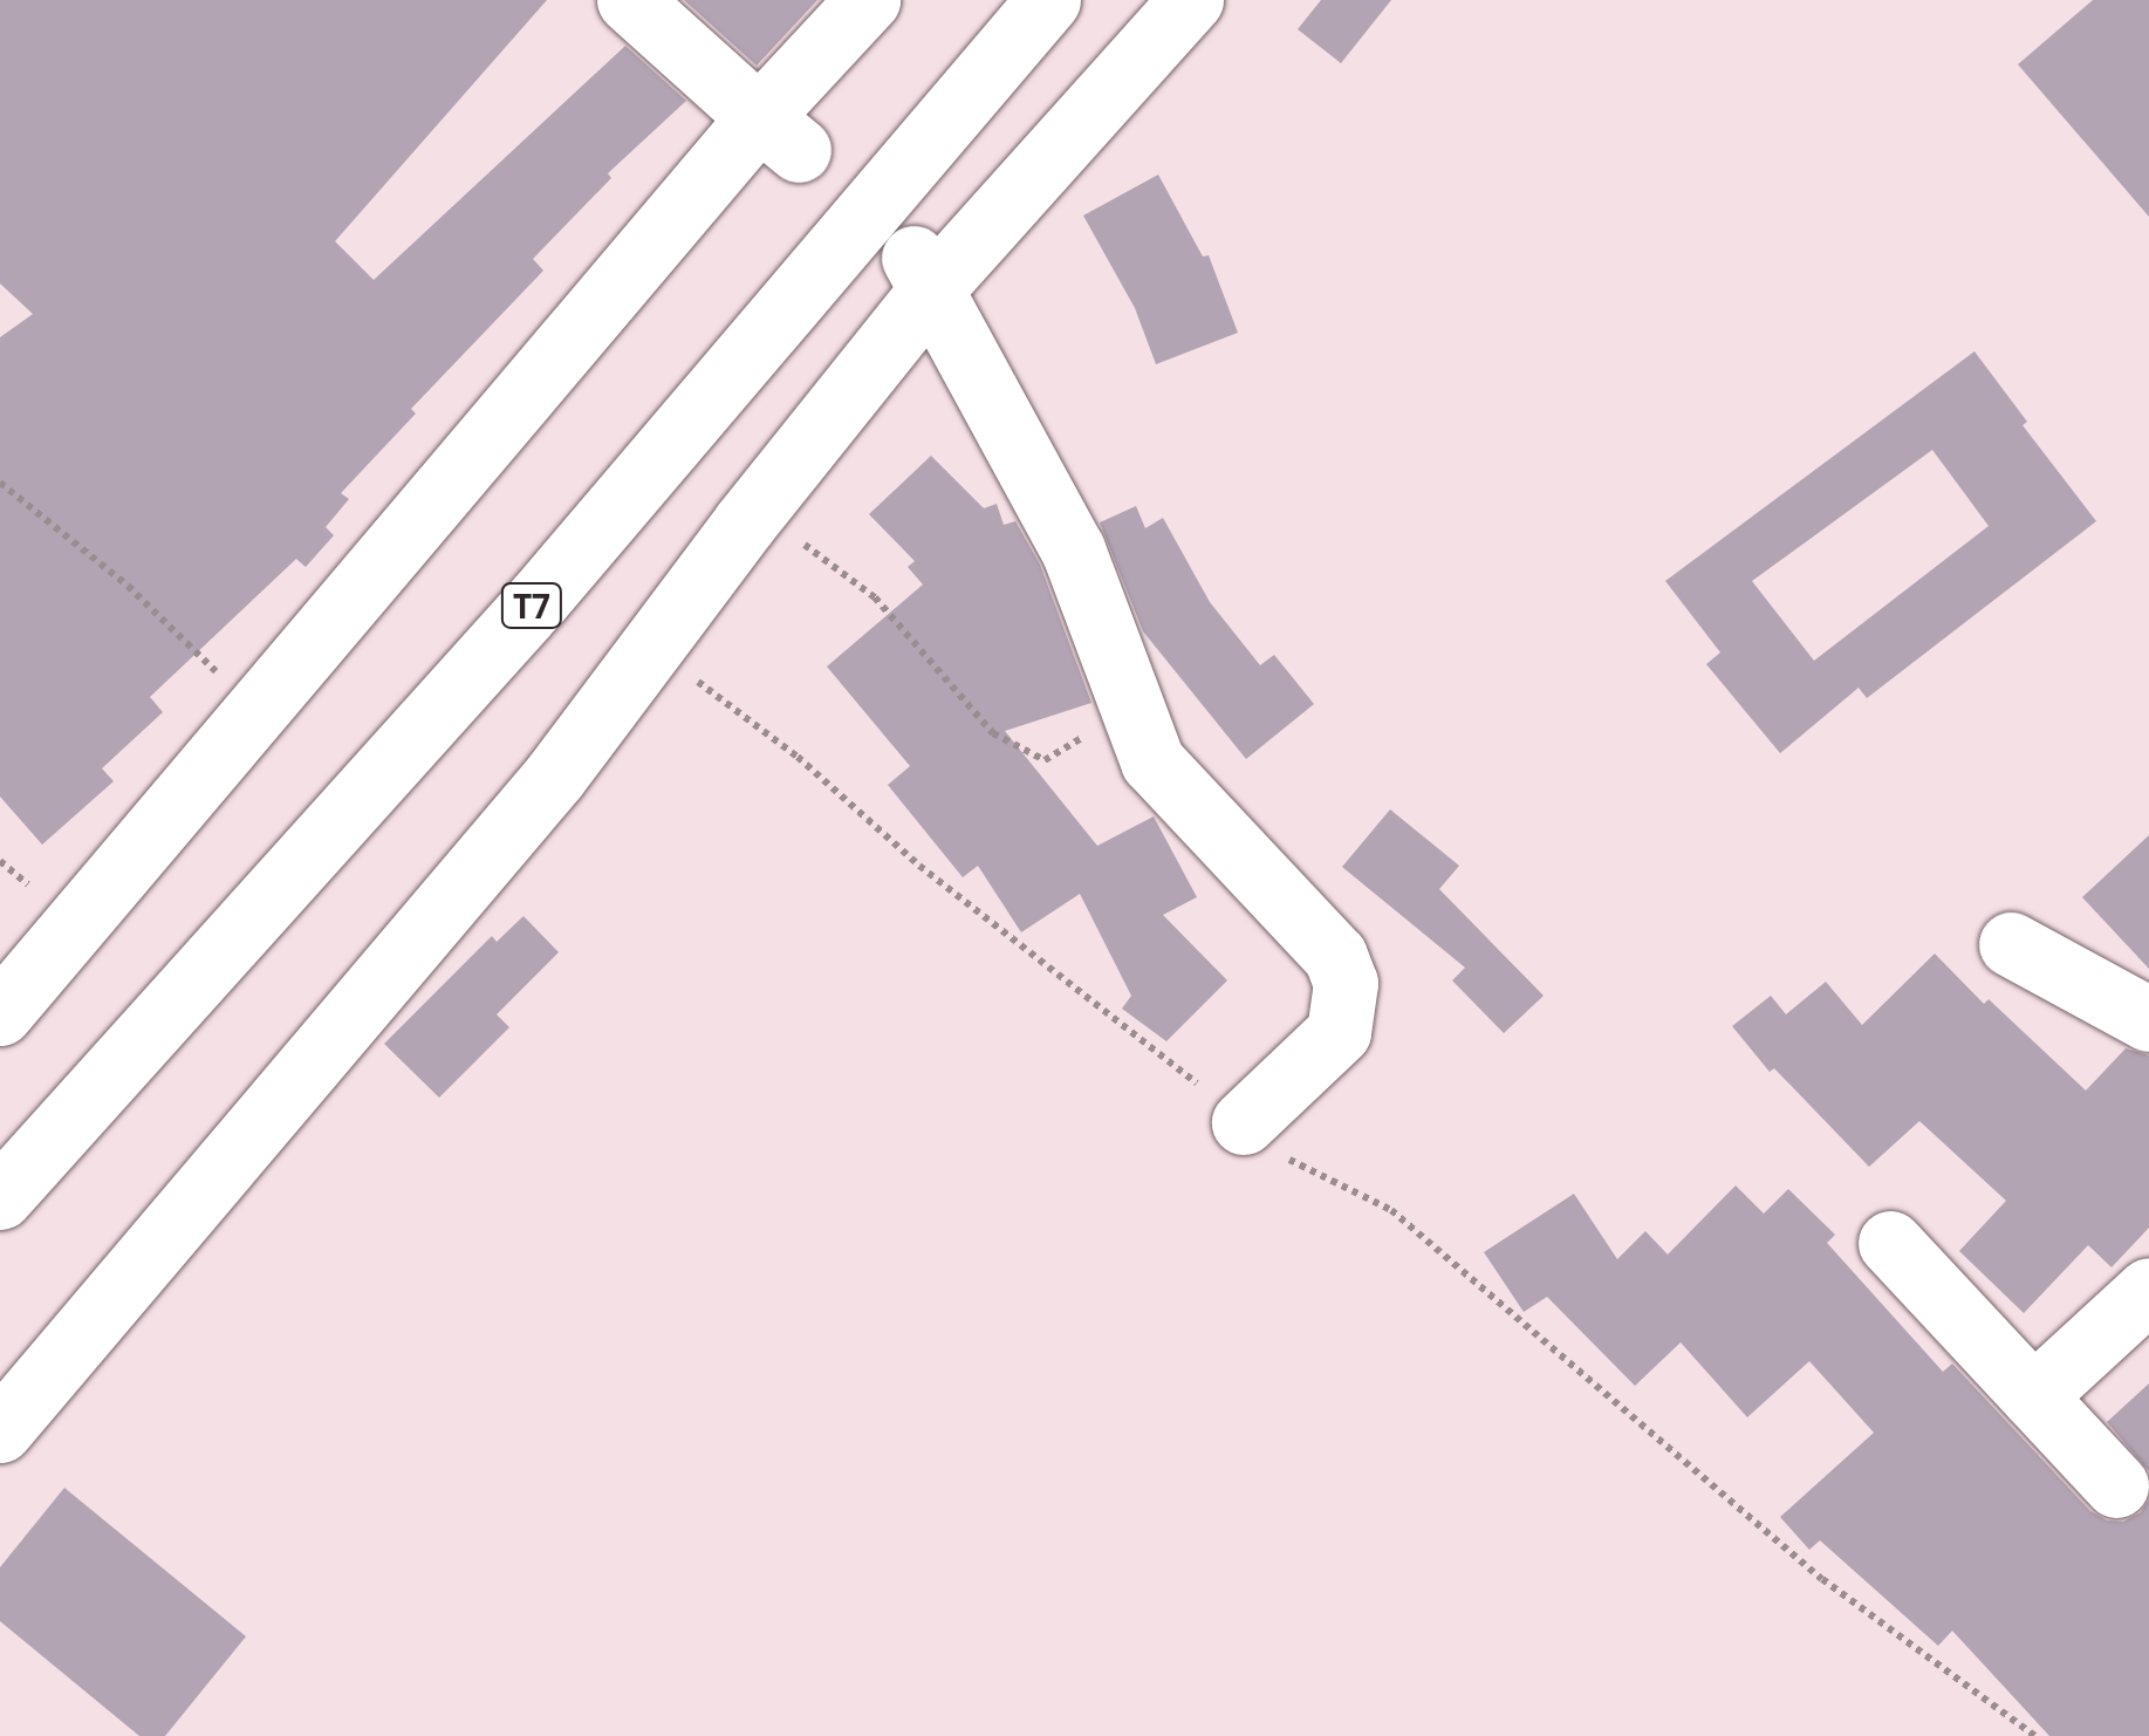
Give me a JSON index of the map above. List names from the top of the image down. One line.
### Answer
{"streets":{"main road":["T7"]}}
